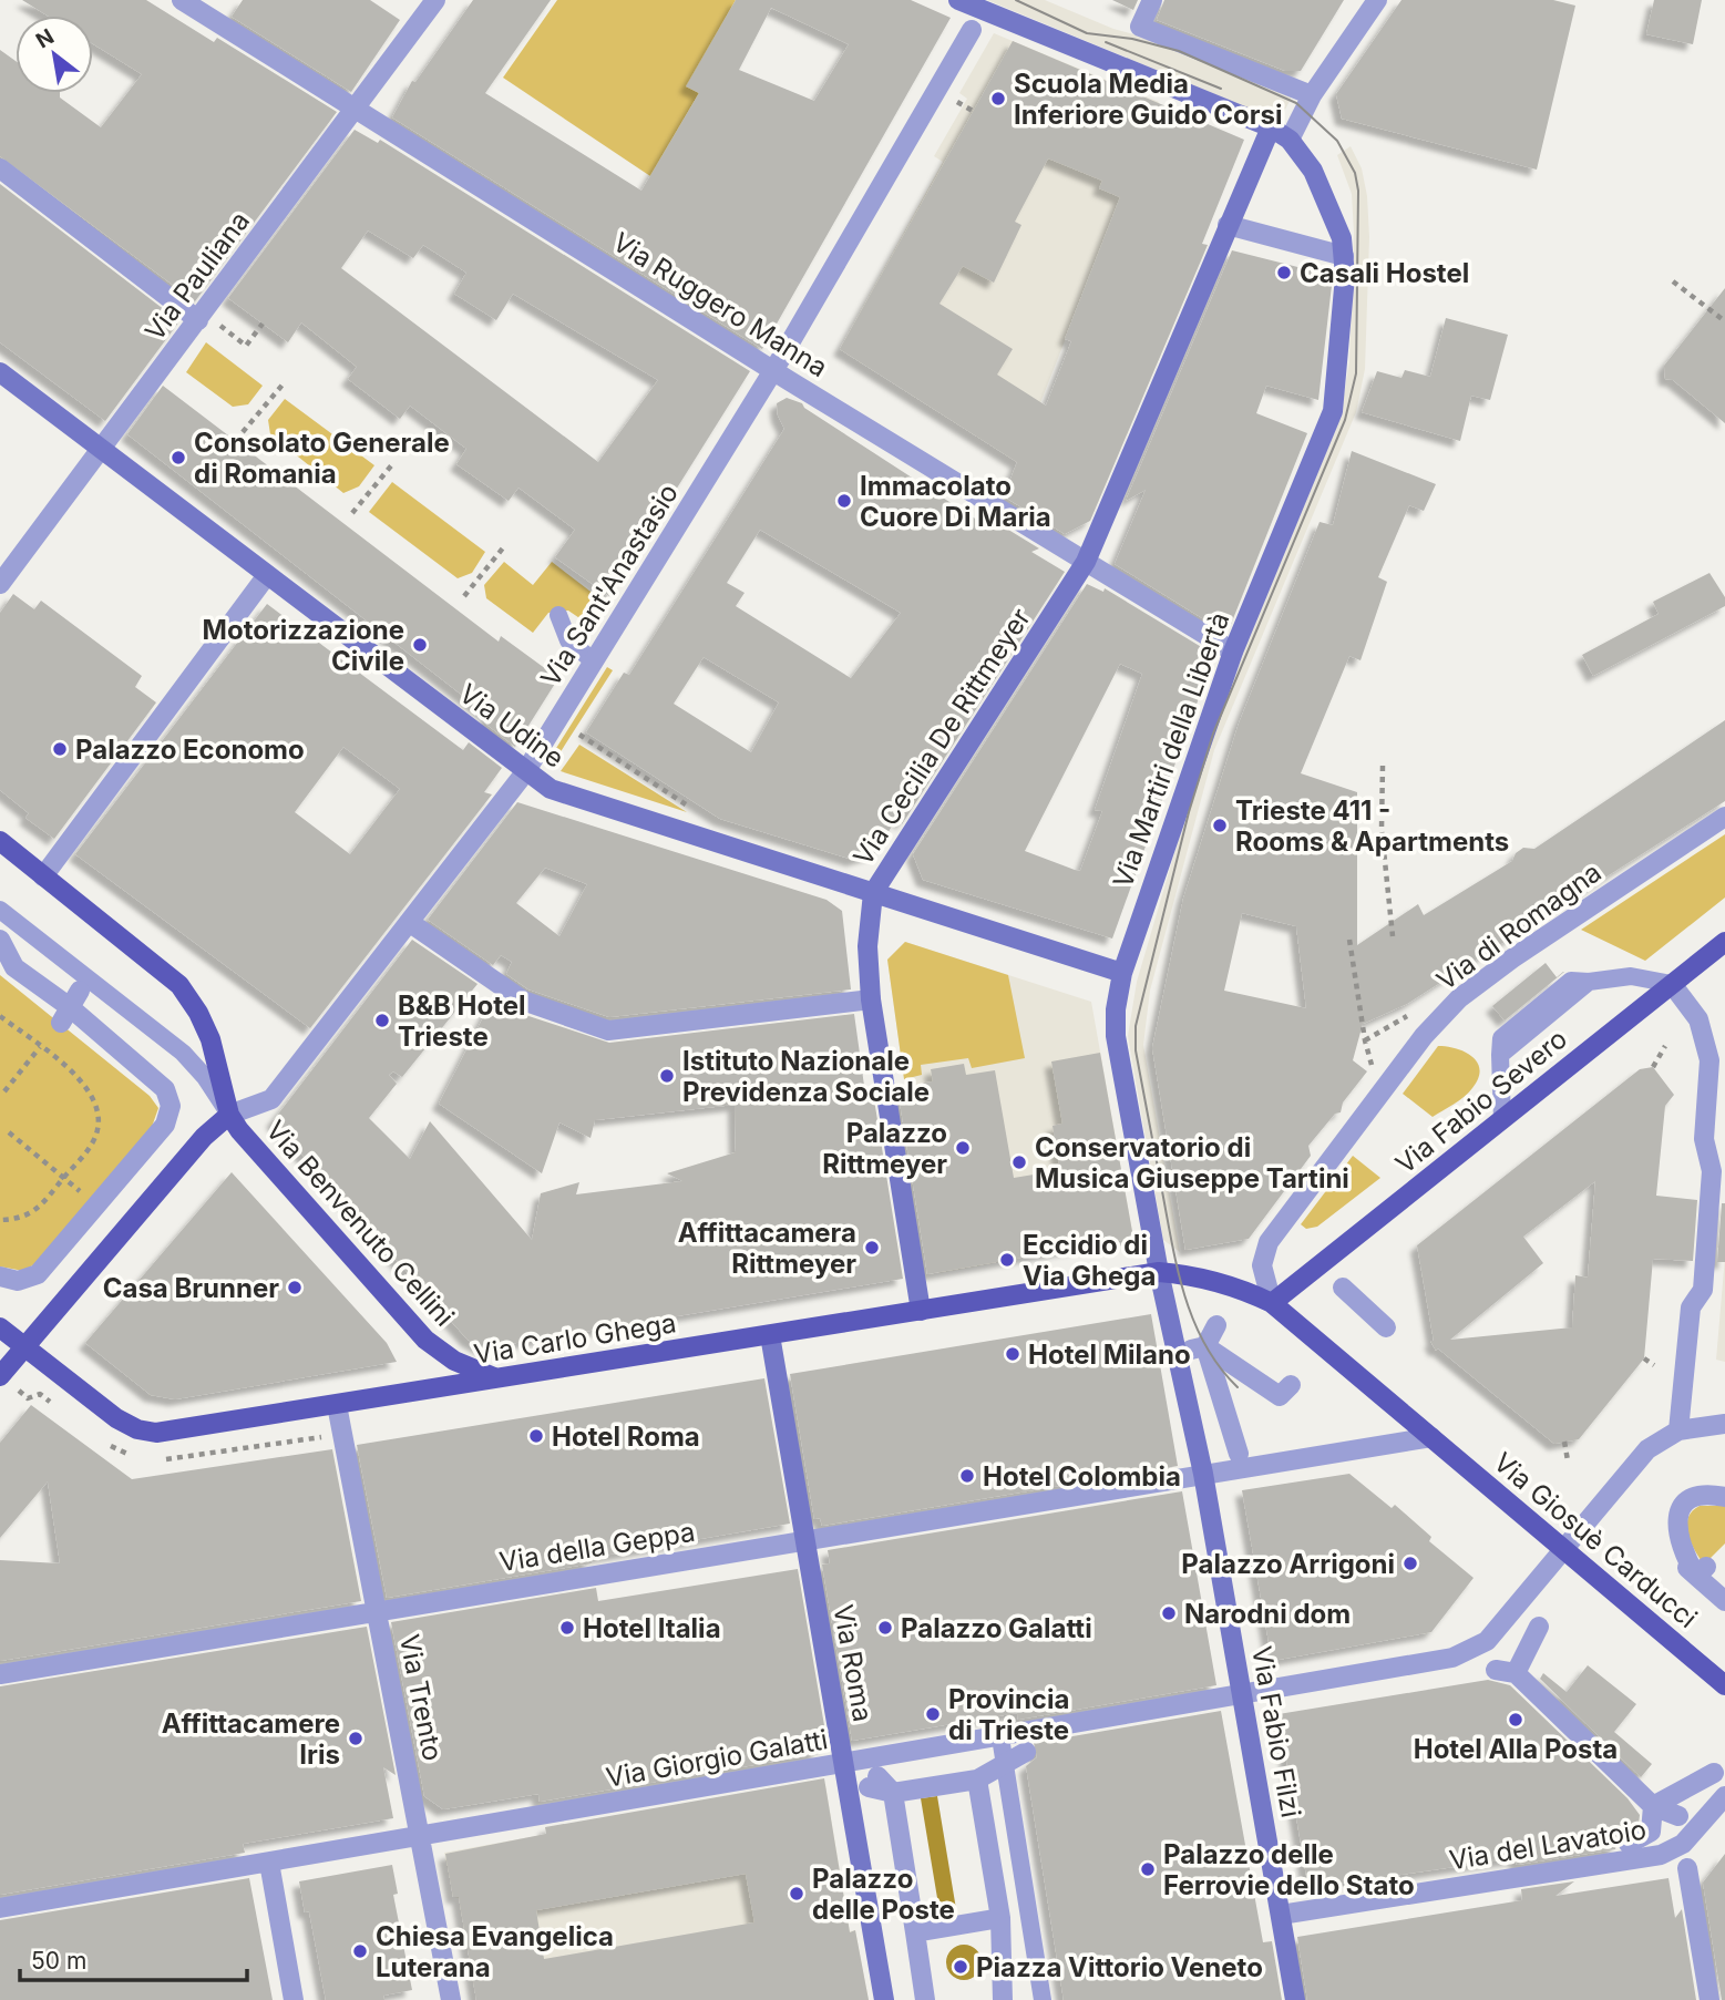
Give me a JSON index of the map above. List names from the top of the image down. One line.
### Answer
{"streets":{"main road":["Via Udine","Via Cecilia De Rittmeyer","Via Martiri della Libertà","Via Fabio Severo","Via Benvenuto Cellini","Via Carlo Ghega","Via Giosuè Carducci","Via Roma","Via Fabio Filzi"],"street":["Via Pauliana","Via Ruggero Manna","Via Sant'Anastasio","Via di Romagna","Via della Geppa","Via Trento","Via Giorgio Galatti","Via del Lavatoio"]},"crossings":[["Via Pauliana","Via Ruggero Manna"],["Via Pauliana","Via Udine"],["Via Ruggero Manna","Via Sant'Anastasio"],["Via Ruggero Manna","Via Cecilia De Rittmeyer"],["Via Ruggero Manna","Via Martiri della Libertà"],["Via Sant'Anastasio","Via Udine"],["Via Sant'Anastasio","Via Martiri della Libertà"],["Via Sant'Anastasio","Via Benvenuto Cellini"],["Via Udine","Via Cecilia De Rittmeyer"],["Via Udine","Via Martiri della Libertà"],["Via Cecilia De Rittmeyer","Via Martiri della Libertà"],["Via Cecilia De Rittmeyer","Via Carlo Ghega"],["Via Martiri della Libertà","Via Carlo Ghega"],["Via Martiri della Libertà","Via Fabio Filzi"],["Via di Romagna","Via Fabio Severo"],["Via di Romagna","Via Carlo Ghega"],["Via di Romagna","Via Giosuè Carducci"],["Via Fabio Severo","Via Carlo Ghega"],["Via Fabio Severo","Via Giosuè Carducci"],["Via Benvenuto Cellini","Via Carlo Ghega"],["Via Carlo Ghega","Via Giosuè Carducci"],["Via Carlo Ghega","Via Roma"],["Via Carlo Ghega","Via Trento"],["Via Carlo Ghega","Via Fabio Filzi"],["Via Giosuè Carducci","Via della Geppa"],["Via Giosuè Carducci","Via Giorgio Galatti"],["Via della Geppa","Via Roma"],["Via della Geppa","Via Trento"],["Via della Geppa","Via Fabio Filzi"],["Via Roma","Via Giorgio Galatti"],["Via Trento","Via Giorgio Galatti"],["Via Fabio Filzi","Via Giorgio Galatti"],["Via Fabio Filzi","Via del Lavatoio"]],"places":["Scuola Media Inferiore Guido Corsi","Casali Hostel","Consolato Generale di Romania","Immacolato Cuore Di Maria","Motorizzazione Civile","Palazzo Economo","Trieste 411 - Rooms & Apartments","B&B Hotel Trieste","Istituto Nazionale Previdenza Sociale","Palazzo Rittmeyer","Conservatorio di Musica Giuseppe Tartini","Affittacamera Rittmeyer","Eccidio di Via Ghega","Casa Brunner","Hotel Milano","Hotel Roma","Hotel Colombia","Palazzo Arrigoni","Narodni dom","Hotel Italia","Palazzo Galatti","Provincia di Trieste","Hotel Alla Posta","Affittacamere Iris","Palazzo delle Ferrovie dello Stato","Palazzo delle Poste","Chiesa Evangelica Luterana","Piazza Vittorio Veneto"],"scale_bar":"50 m","north":"top left"}
